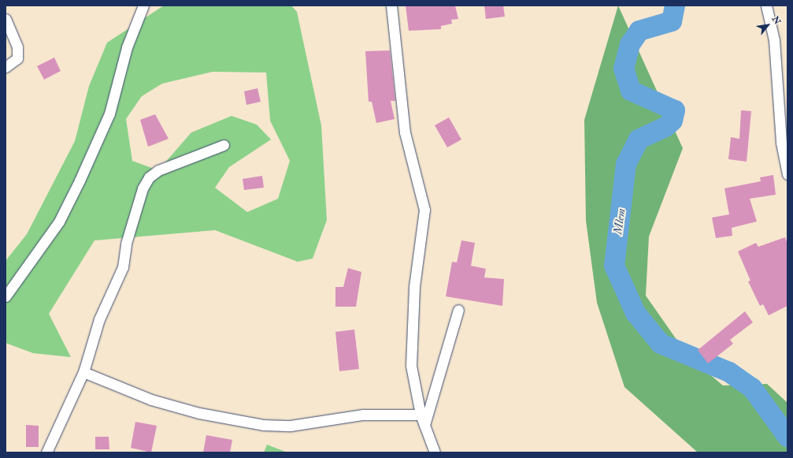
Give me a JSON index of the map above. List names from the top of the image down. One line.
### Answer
{"water":["Mlem"],"north":"top right"}
